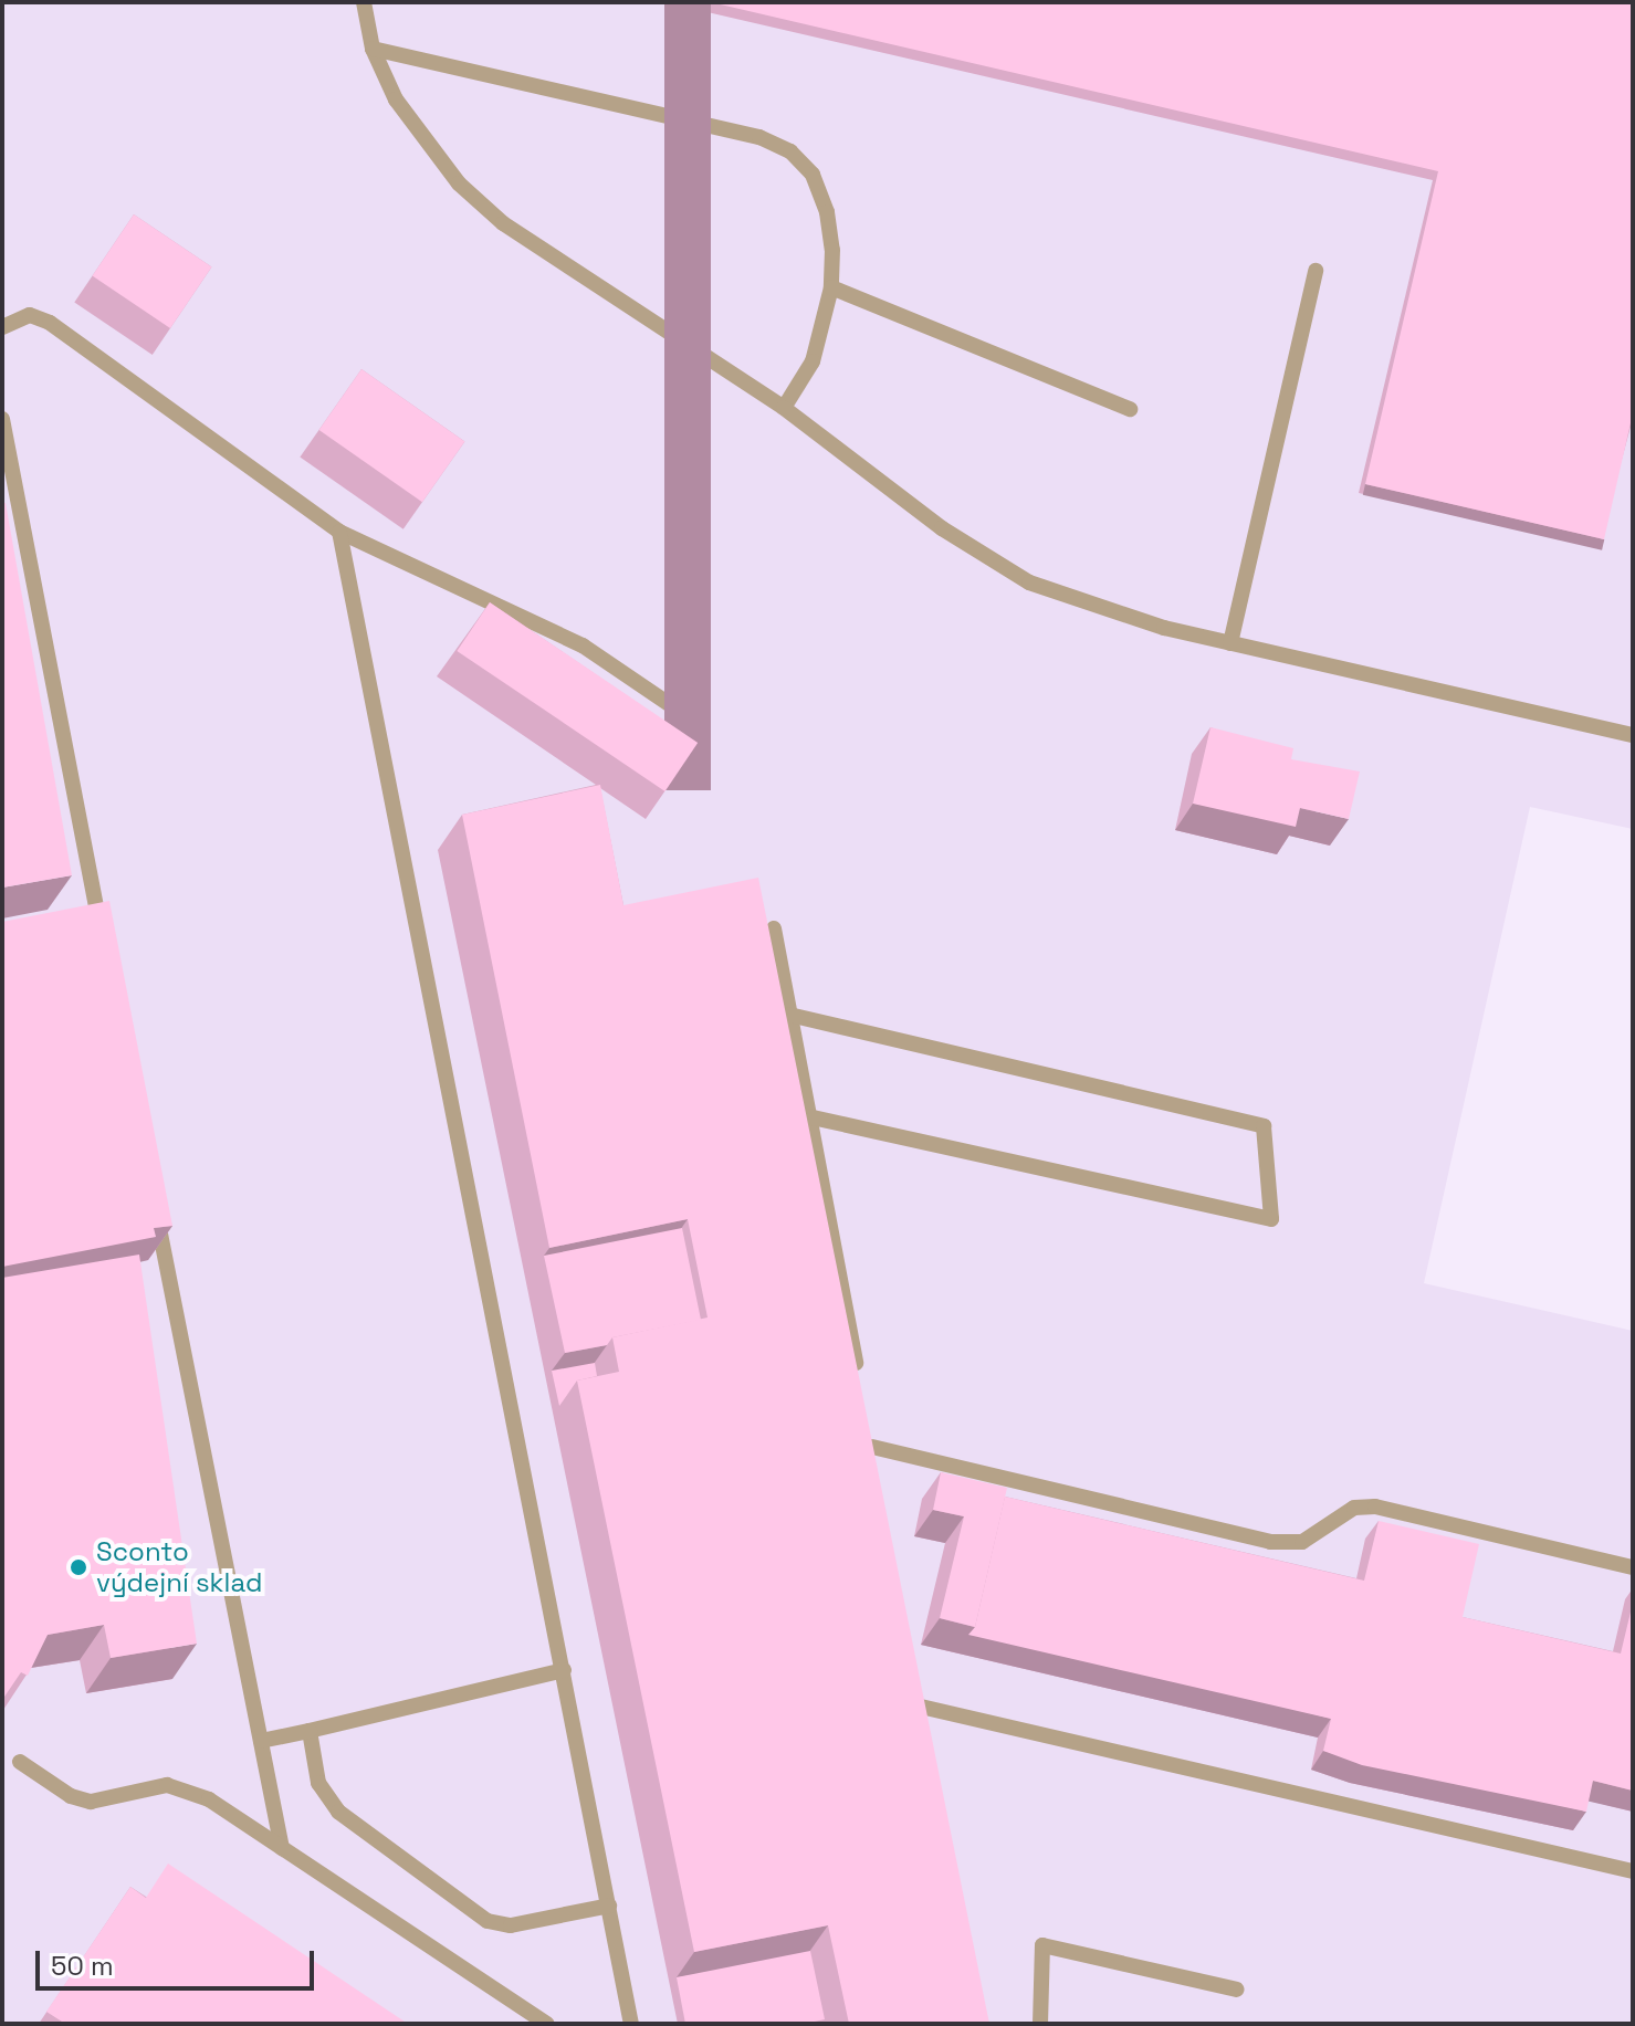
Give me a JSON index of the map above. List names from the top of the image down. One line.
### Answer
{"places":["Sconto výdejní sklad"],"scale_bar":"50 m"}
